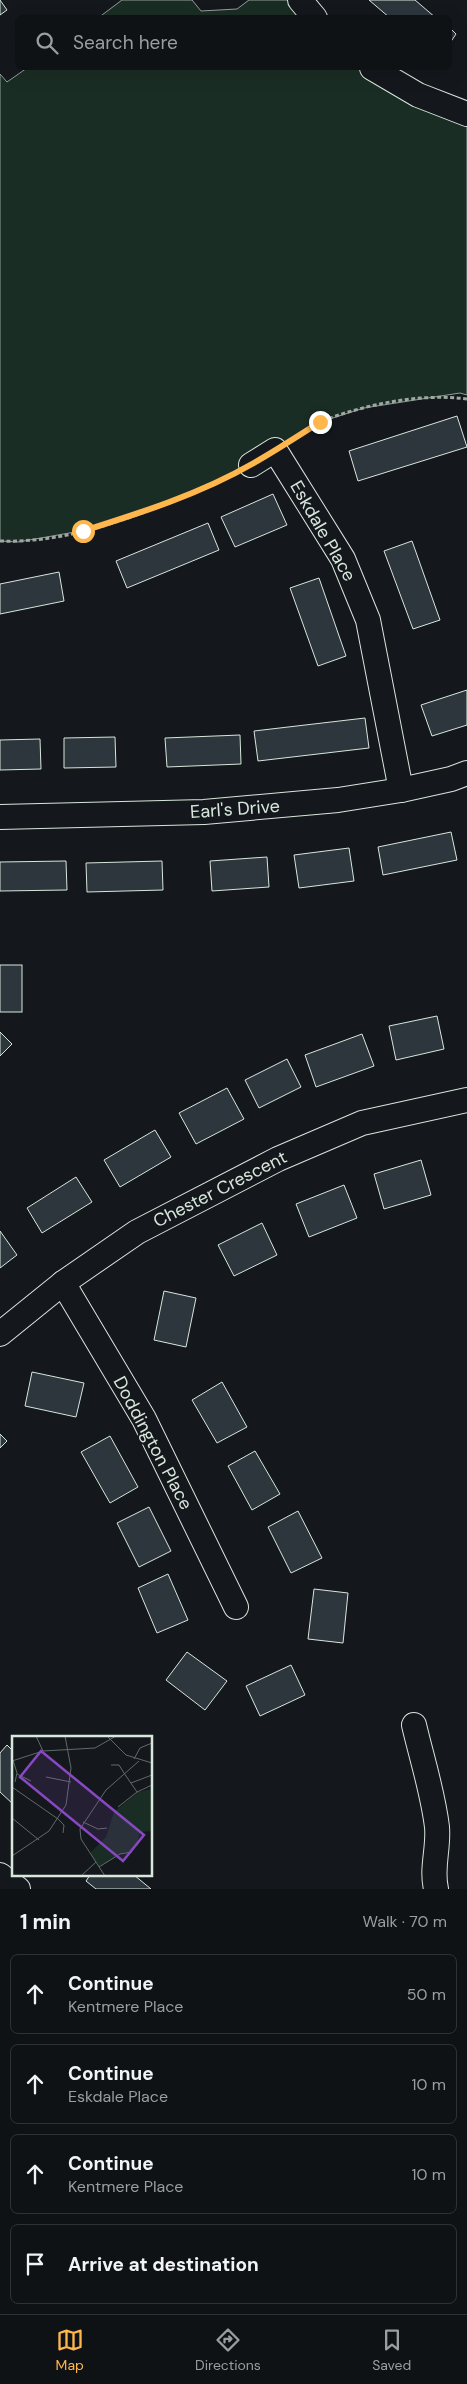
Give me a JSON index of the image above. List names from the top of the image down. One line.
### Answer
{"streets":{"street":["Eskdale Place","Earl's Drive","Chester Crescent","Doddington Place"]},"crossings":[["Eskdale Place","Earl's Drive"],["Chester Crescent","Doddington Place"]],"page":{"search":"Search here","heading":["1 min","Walk · 70 m"],"list":[["Continue","Kentmere Place","50 m"],["Continue","Eskdale Place","10 m"],["Continue","Kentmere Place","10 m"],"Arrive at destination"],"nav":["Map","Directions","Saved"]}}
